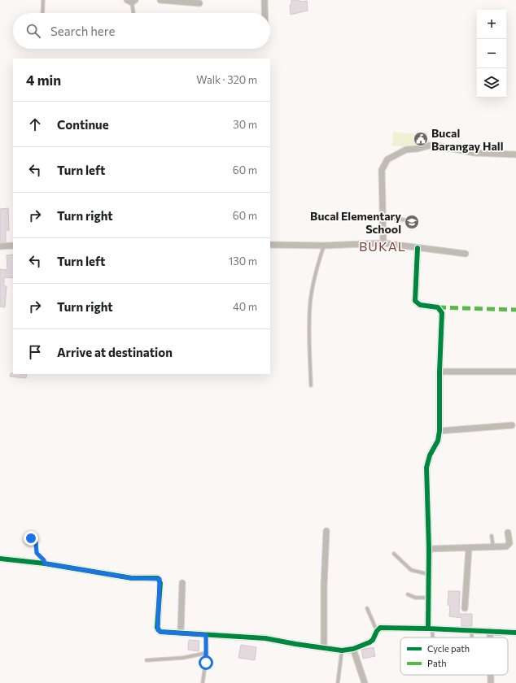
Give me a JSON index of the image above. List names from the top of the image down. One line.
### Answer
{"districts":["BUKAL"],"places":{"public building":["Bucal Barangay Hall"],"school or university":["Bucal Elementary School"]},"legend":["Cycle path","Path"],"page":{"map_buttons":["+","−"],"search":"Search here","heading":["4 min","Walk · 320 m"],"list":[["Continue","30 m"],["Turn left","60 m"],["Turn right","60 m"],["Turn left","130 m"],["Turn right","40 m"],"Arrive at destination"]}}
